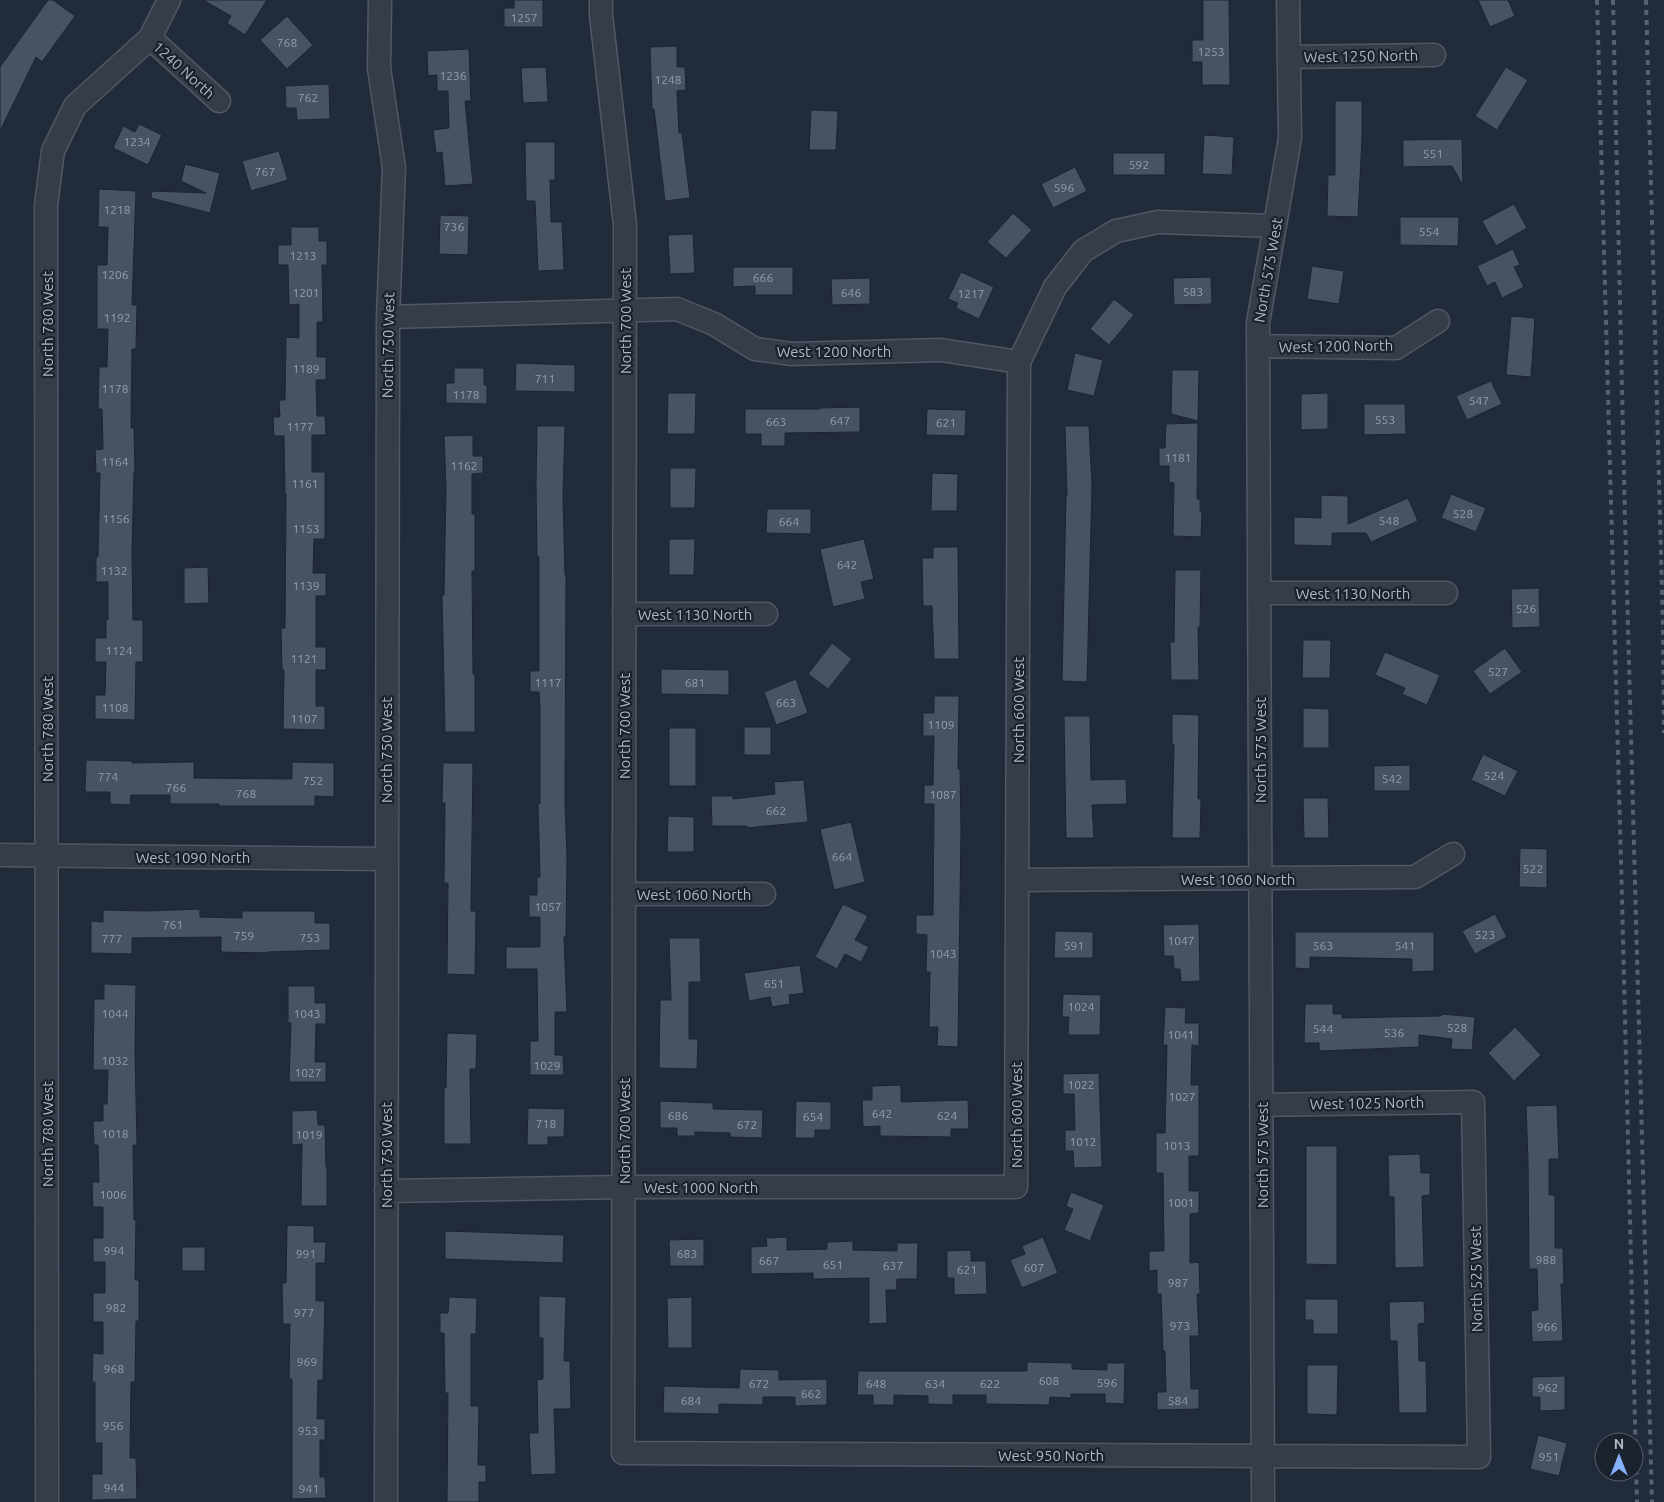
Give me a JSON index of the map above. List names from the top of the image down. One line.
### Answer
{"streets":{"street":["West 1250 North","1240 North","North 575 West","North 700 West","North 780 West","North 750 West","West 1200 North","West 1130 North","North 600 West","West 1090 North","West 1060 North","West 1025 North","West 1000 North","North 525 West","West 950 North"]},"crossings":[["West 1250 North","North 575 West"],["1240 North","North 780 West"],["North 575 West","West 1200 North"],["North 575 West","West 1130 North"],["North 575 West","North 600 West"],["North 575 West","West 1060 North"],["North 575 West","West 1025 North"],["North 575 West","West 950 North"],["North 700 West","West 1200 North"],["North 700 West","West 1130 North"],["North 700 West","West 1060 North"],["North 700 West","West 1000 North"],["North 700 West","West 950 North"],["North 780 West","West 1090 North"],["North 750 West","West 1200 North"],["North 750 West","West 1090 North"],["North 750 West","West 1000 North"],["West 1200 North","North 600 West"],["North 600 West","West 1060 North"],["North 600 West","West 1000 North"],["West 1025 North","North 525 West"],["North 525 West","West 950 North"]],"house_numbers":["1257","768","1253","1236","1248","762","1234","551","592","767","596","1218","736","554","1213","1206","666","583","1201","646","1217","1192","1189","711","1178","1178","547","553","647","663","621","1177","1181","1164","1162","1161","528","1156","548","664","1153","642","1132","1139","526","1124","1121","527","1117","681","663","1108","1107","1109","524","774","542","752","766","768","1087","662","664","522","1057","761","523","759","753","777","1047","591","563","541","1043","651","1024","1044","1043","528","544","536","1041","1032","1029","1027","1022","1027","642","686","624","654","718","672","1018","1019","1012","1013","1006","1001","994","991","683","988","667","651","637","607","621","987","982","977","973","966","969","968","608","596","672","648","634","622","962","662","684","584","956","953","951","944","941"],"north":"top"}
